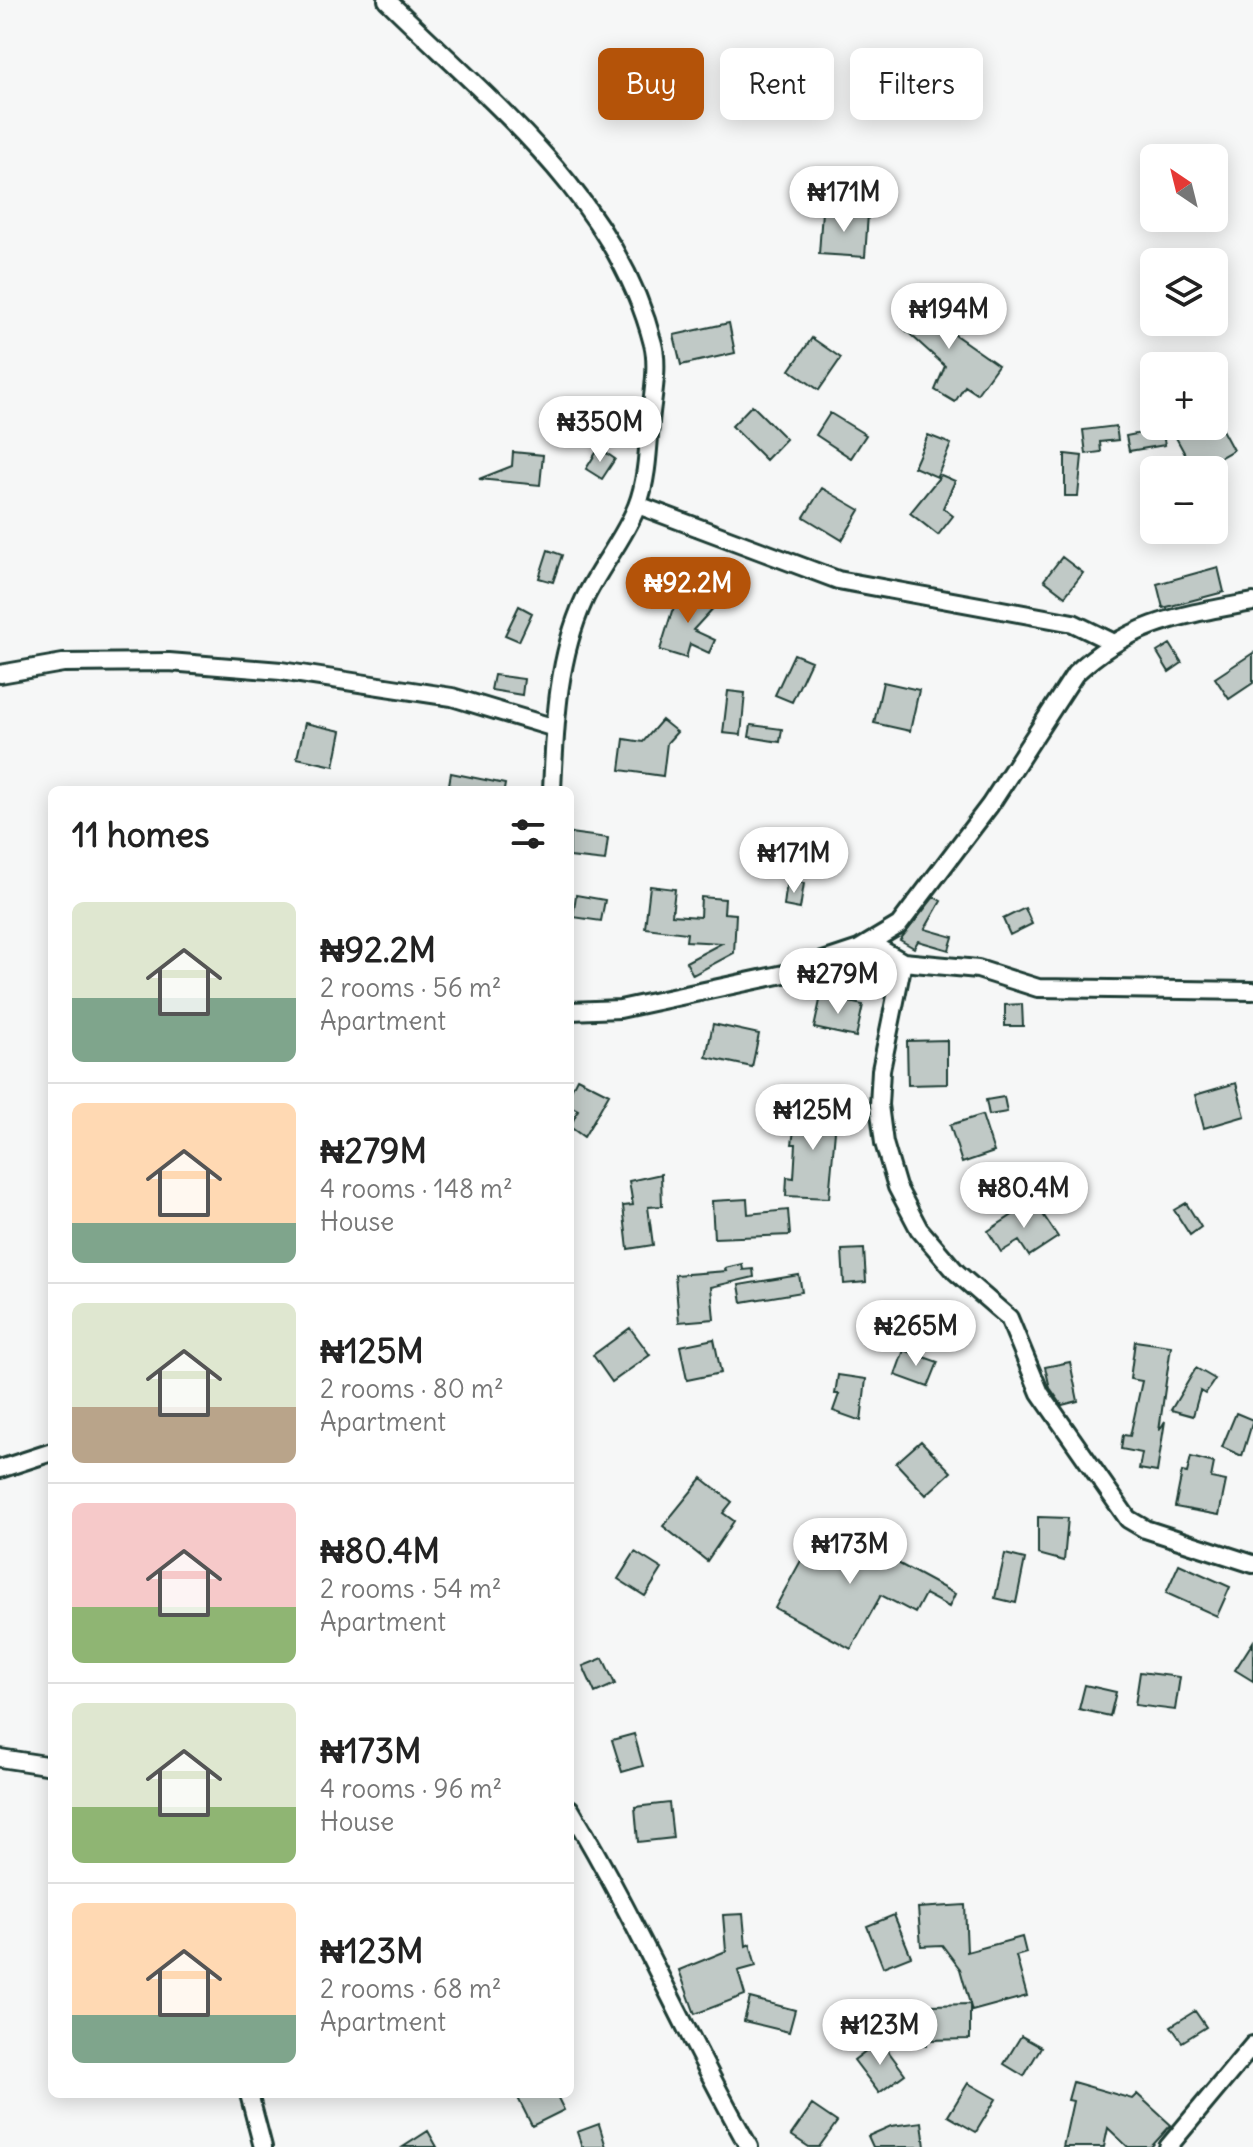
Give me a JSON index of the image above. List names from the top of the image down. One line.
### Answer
{"north":"top left","page":{"chip":["Buy","Rent","Filters"],"map_buttons":["+","−"],"price":["₦171M","₦194M","₦350M","₦92.2M","₦171M","₦279M","₦125M","₦80.4M","₦265M","₦173M","₦123M"],"heading":"11 homes","list":[{"name":"₦92.2M","note":"2 rooms · 56 m² · Apartment"},{"name":"₦279M","note":"4 rooms · 148 m² · House"},{"name":"₦125M","note":"2 rooms · 80 m² · Apartment"},{"name":"₦80.4M","note":"2 rooms · 54 m² · Apartment"},{"name":"₦173M","note":"4 rooms · 96 m² · House"},{"name":"₦123M","note":"2 rooms · 68 m² · Apartment"}]}}
